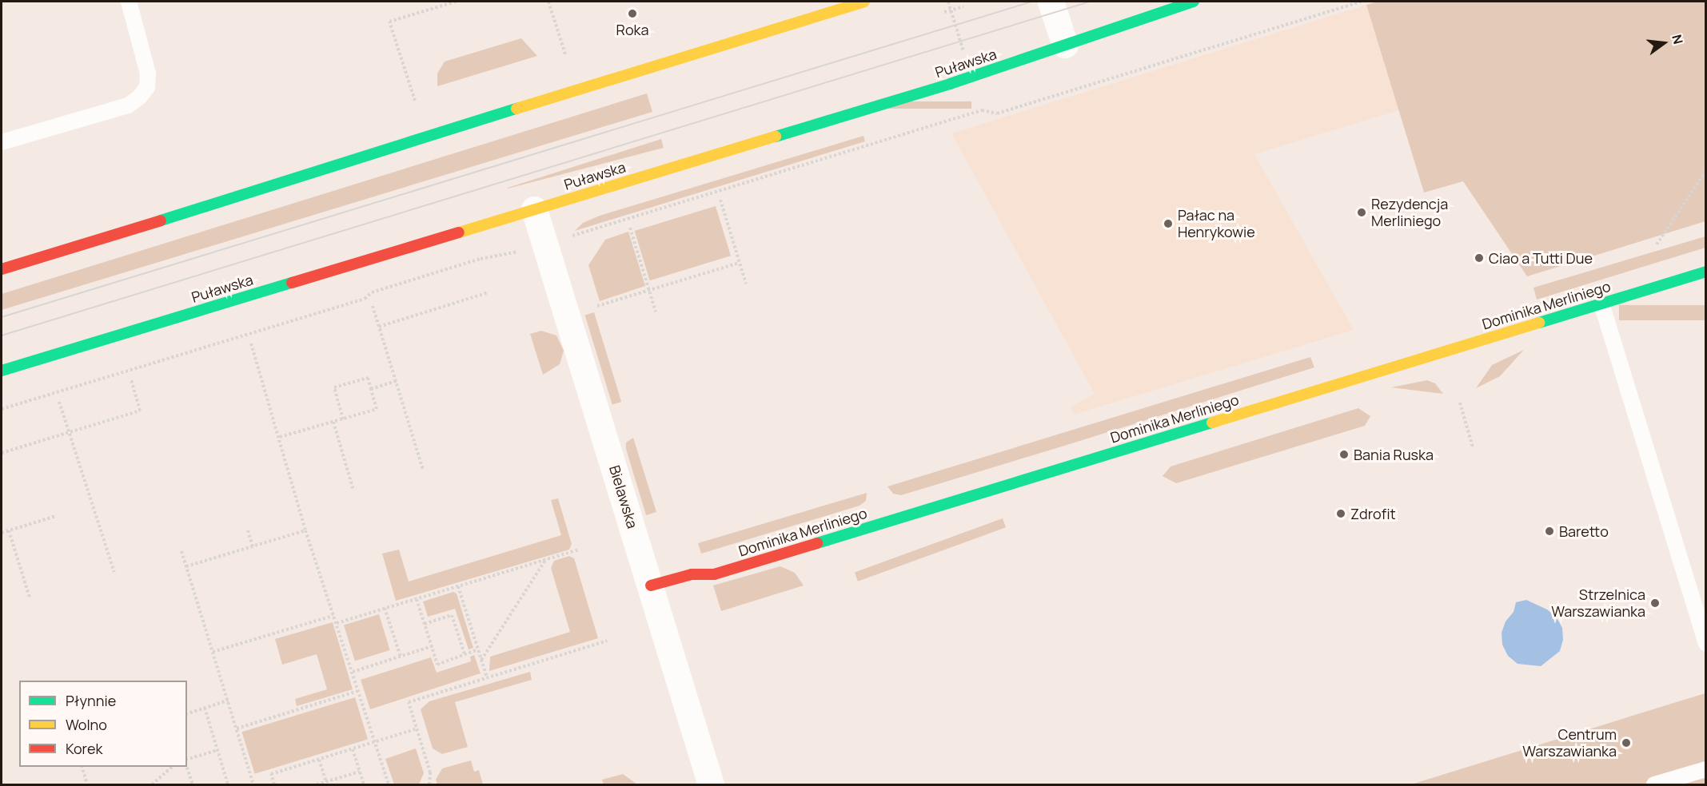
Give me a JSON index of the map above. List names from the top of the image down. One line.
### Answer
{"streets":{"main road":["Puławska","Dominika Merliniego"],"street":["Bielawska"]},"crossings":[["Puławska","Bielawska"],["Dominika Merliniego","Bielawska"]],"places":["Roka","Rezydencja Merliniego","Pałac na Henrykowie","Ciao a Tutti Due","Bania Ruska","Zdrofit","Baretto","Strzelnica Warszawianka","Centrum Warszawianka"],"legend":["Płynnie","Wolno","Korek"],"north":"right"}
